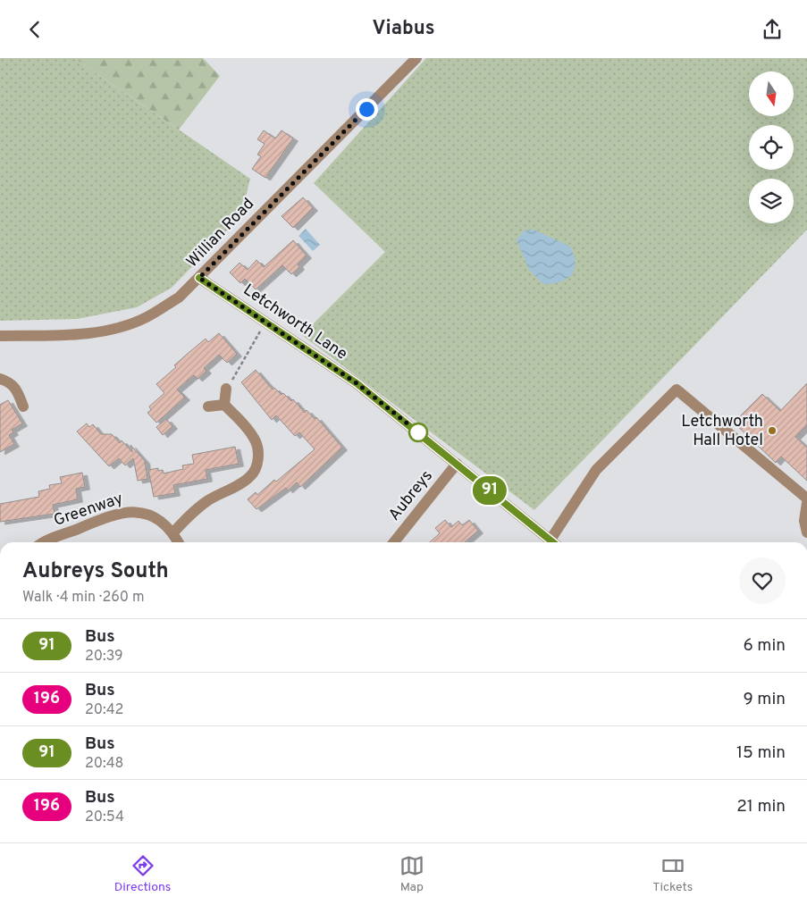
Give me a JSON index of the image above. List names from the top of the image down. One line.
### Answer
{"streets":{"street":["Willian Road","Letchworth Lane","Aubreys","Greenway"]},"crossings":[["Willian Road","Letchworth Lane"],["Letchworth Lane","Aubreys"]],"places":["Letchworth Hall Hotel"],"lines":["bus line 91"],"north":"bottom","page":{"header":"Viabus","on_map":"91","heading":["Aubreys South","Walk · 4 min · 260 m"],"list":[{"mark":"91","name":"Bus","note":"20:39","value":"6 min"},{"mark":"196","name":"Bus","note":"20:42","value":"9 min"},{"mark":"91","name":"Bus","note":"20:48","value":"15 min"},{"mark":"196","name":"Bus","note":"20:54","value":"21 min"}],"tabs":["Directions","Map","Tickets"]}}
